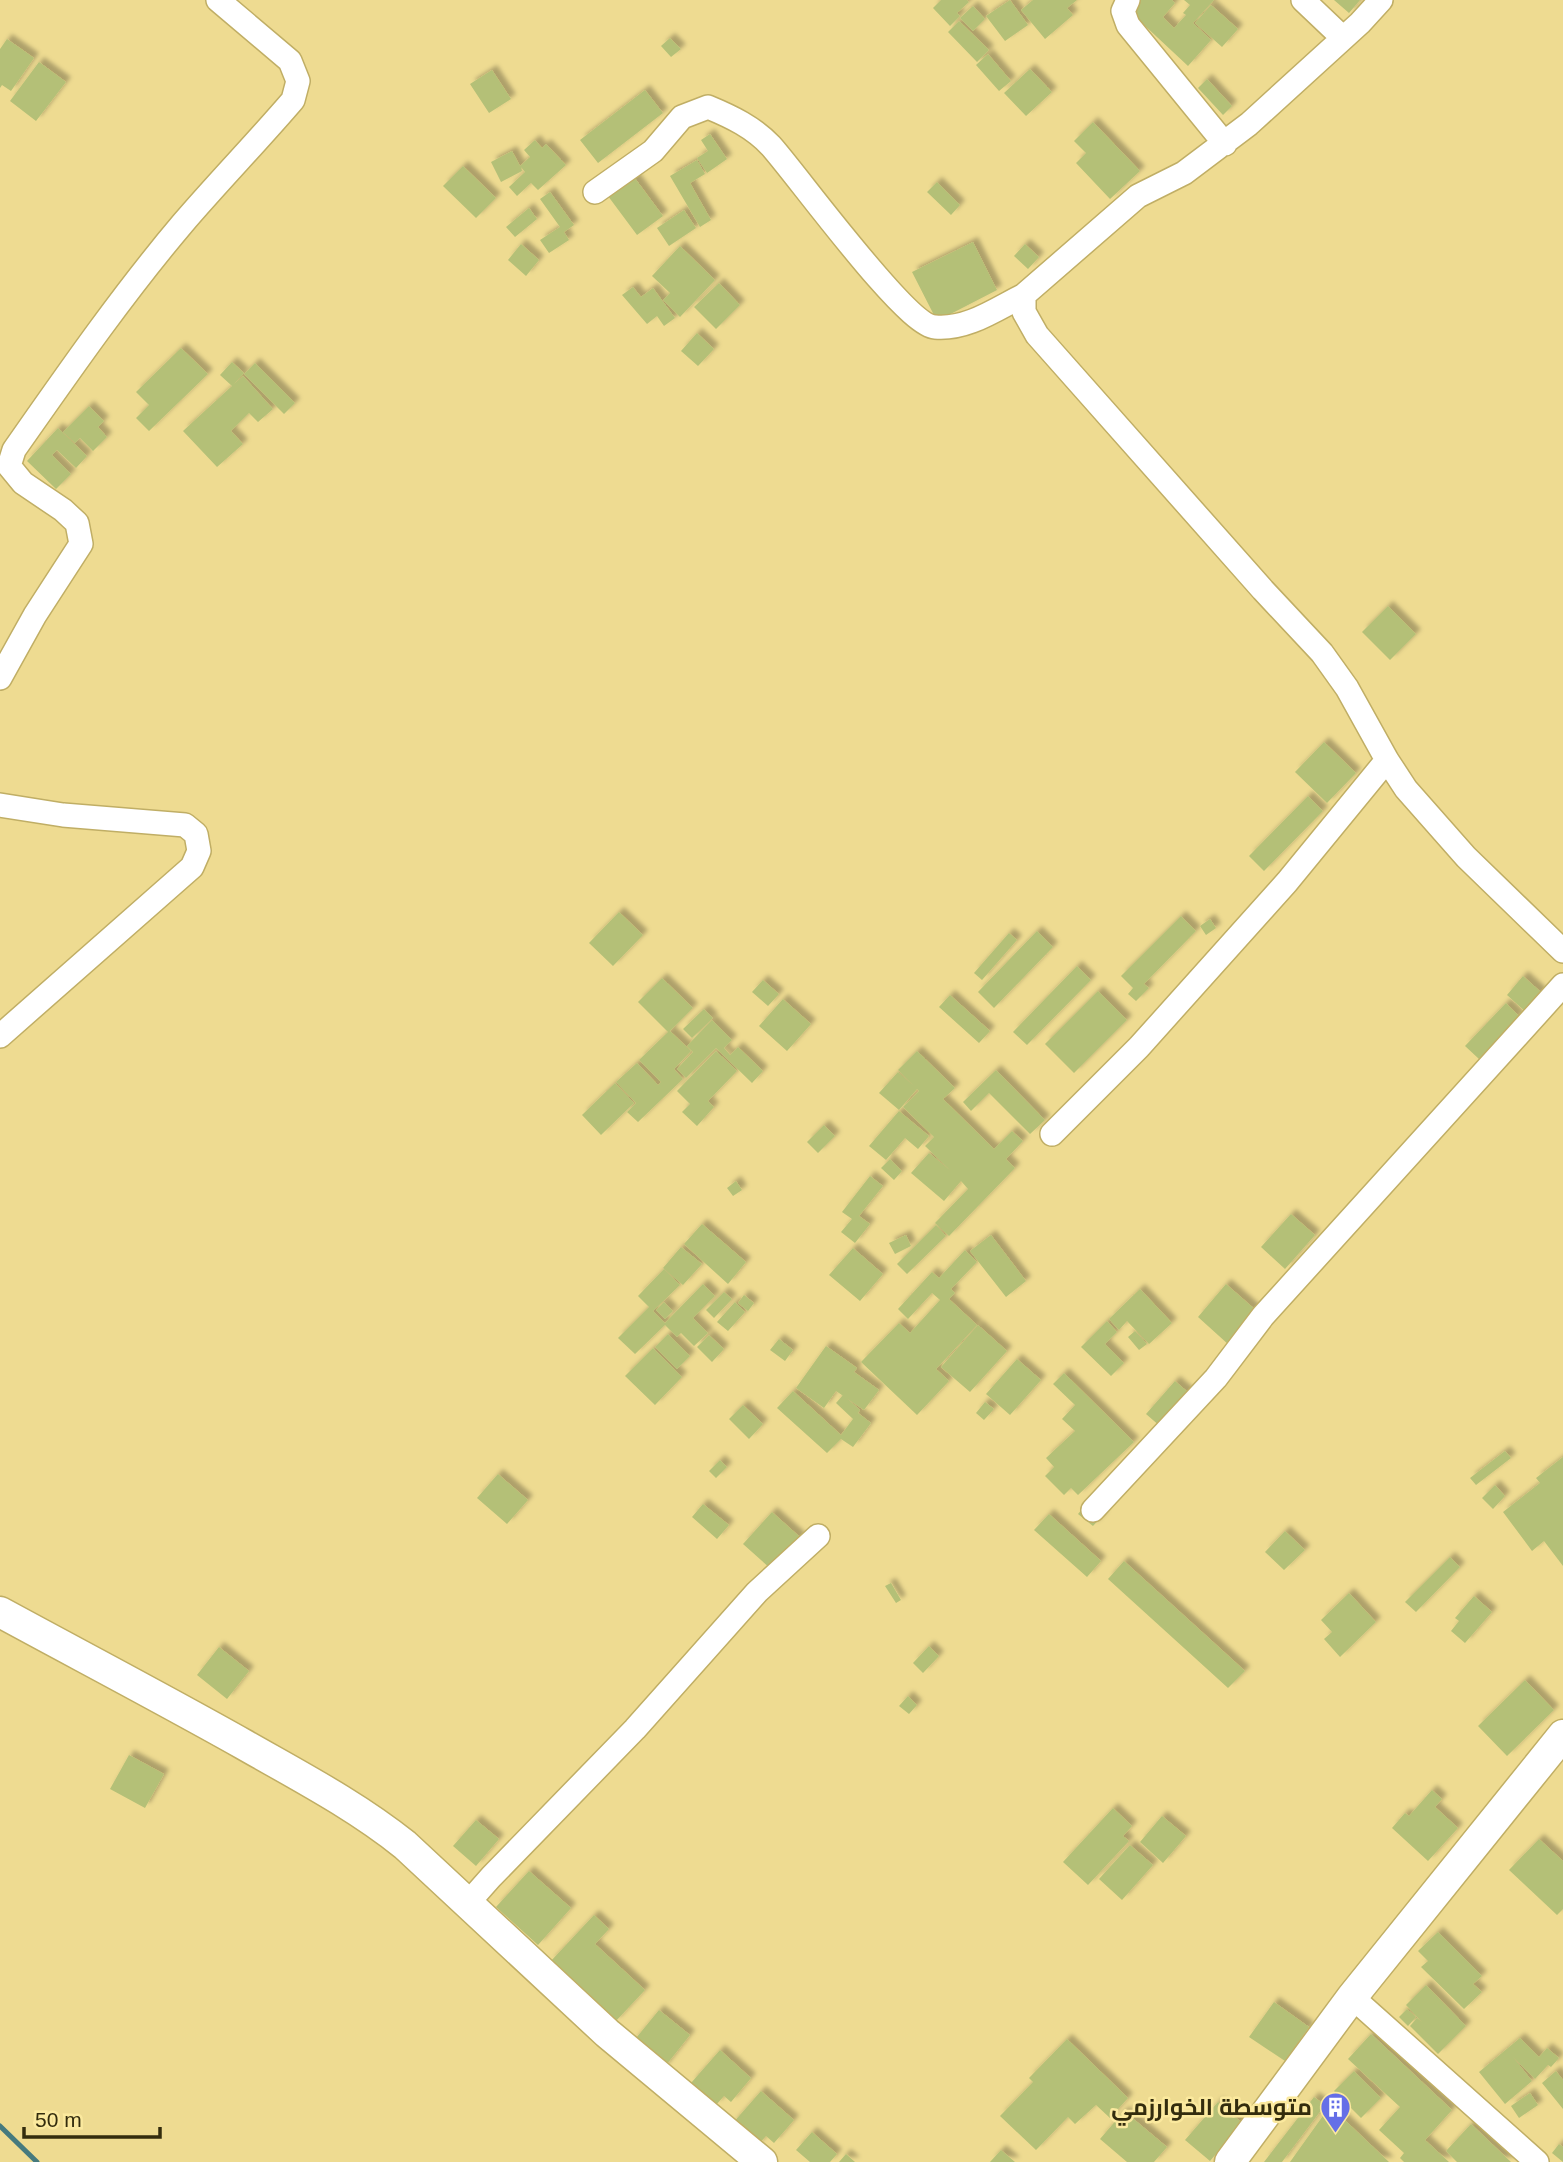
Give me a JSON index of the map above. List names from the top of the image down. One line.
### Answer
{"places":{"building":["متوسطة الخوارزمي"]},"scale_bar":"50 m"}
